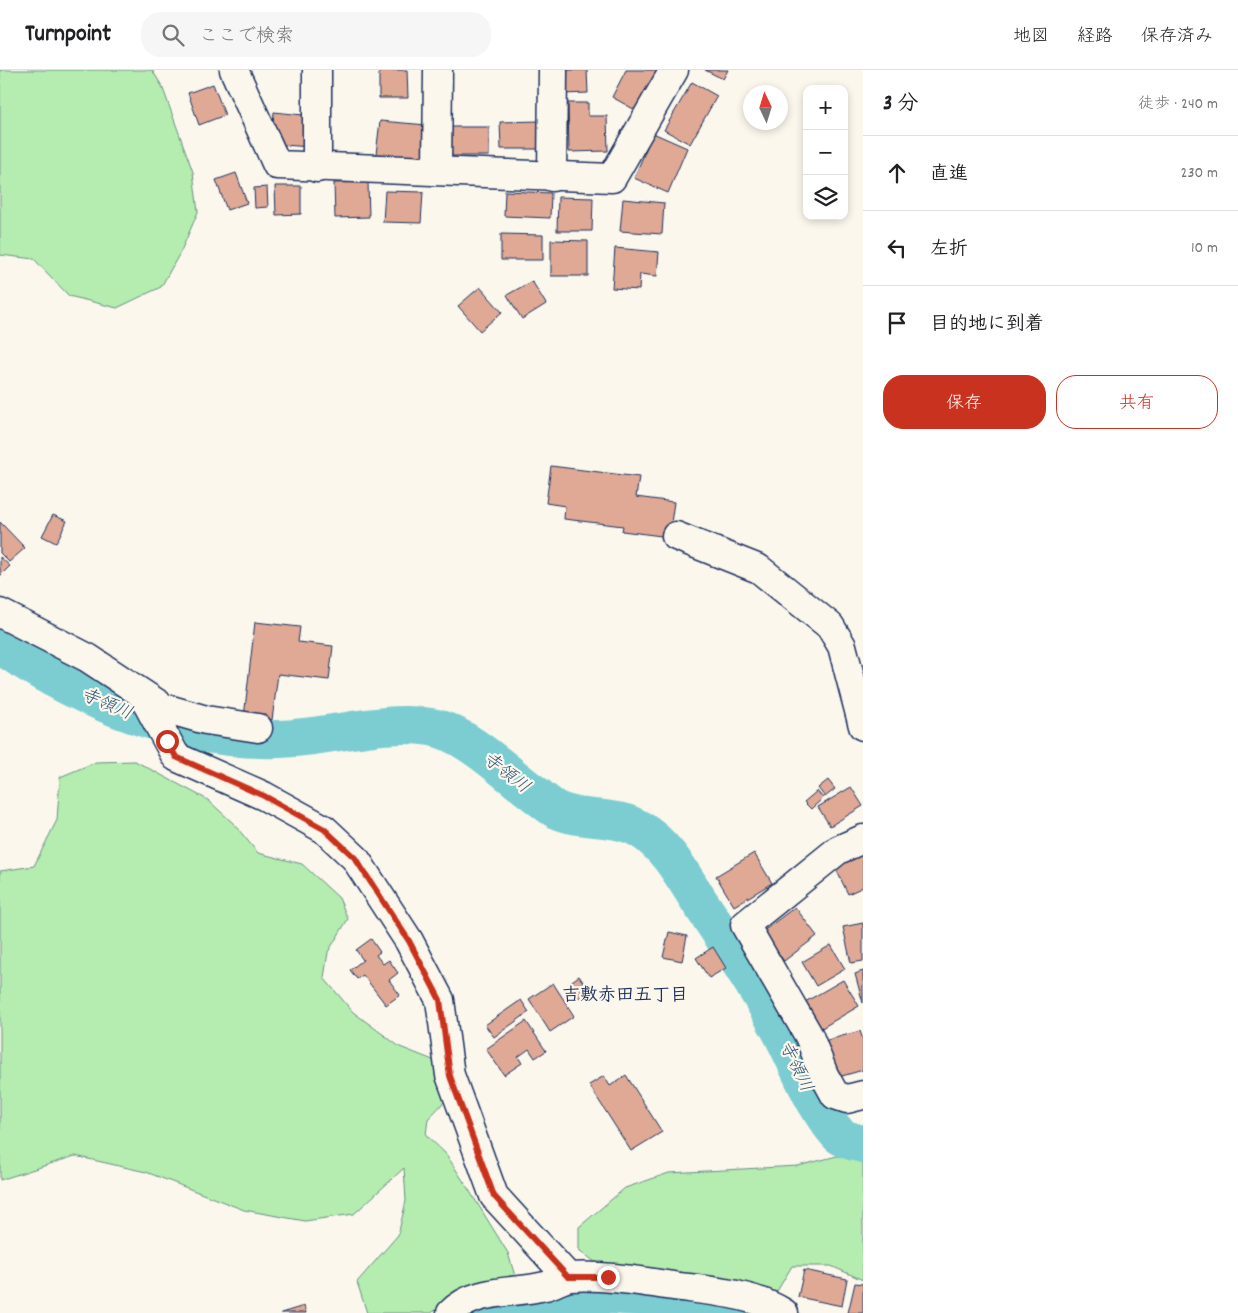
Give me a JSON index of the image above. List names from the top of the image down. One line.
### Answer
{"districts":["吉敷赤田五丁目"],"water":["寺領川"],"north":"top","page":{"header":"Turnpoint","search":"ここで検索","nav":["地図","経路","保存済み"],"heading":["3 分","徒歩 · 240 m"],"map_buttons":["+","−"],"list":[["直進","230 m"],["左折","10 m"],"目的地に到着"],"buttons":["保存","共有"]}}
